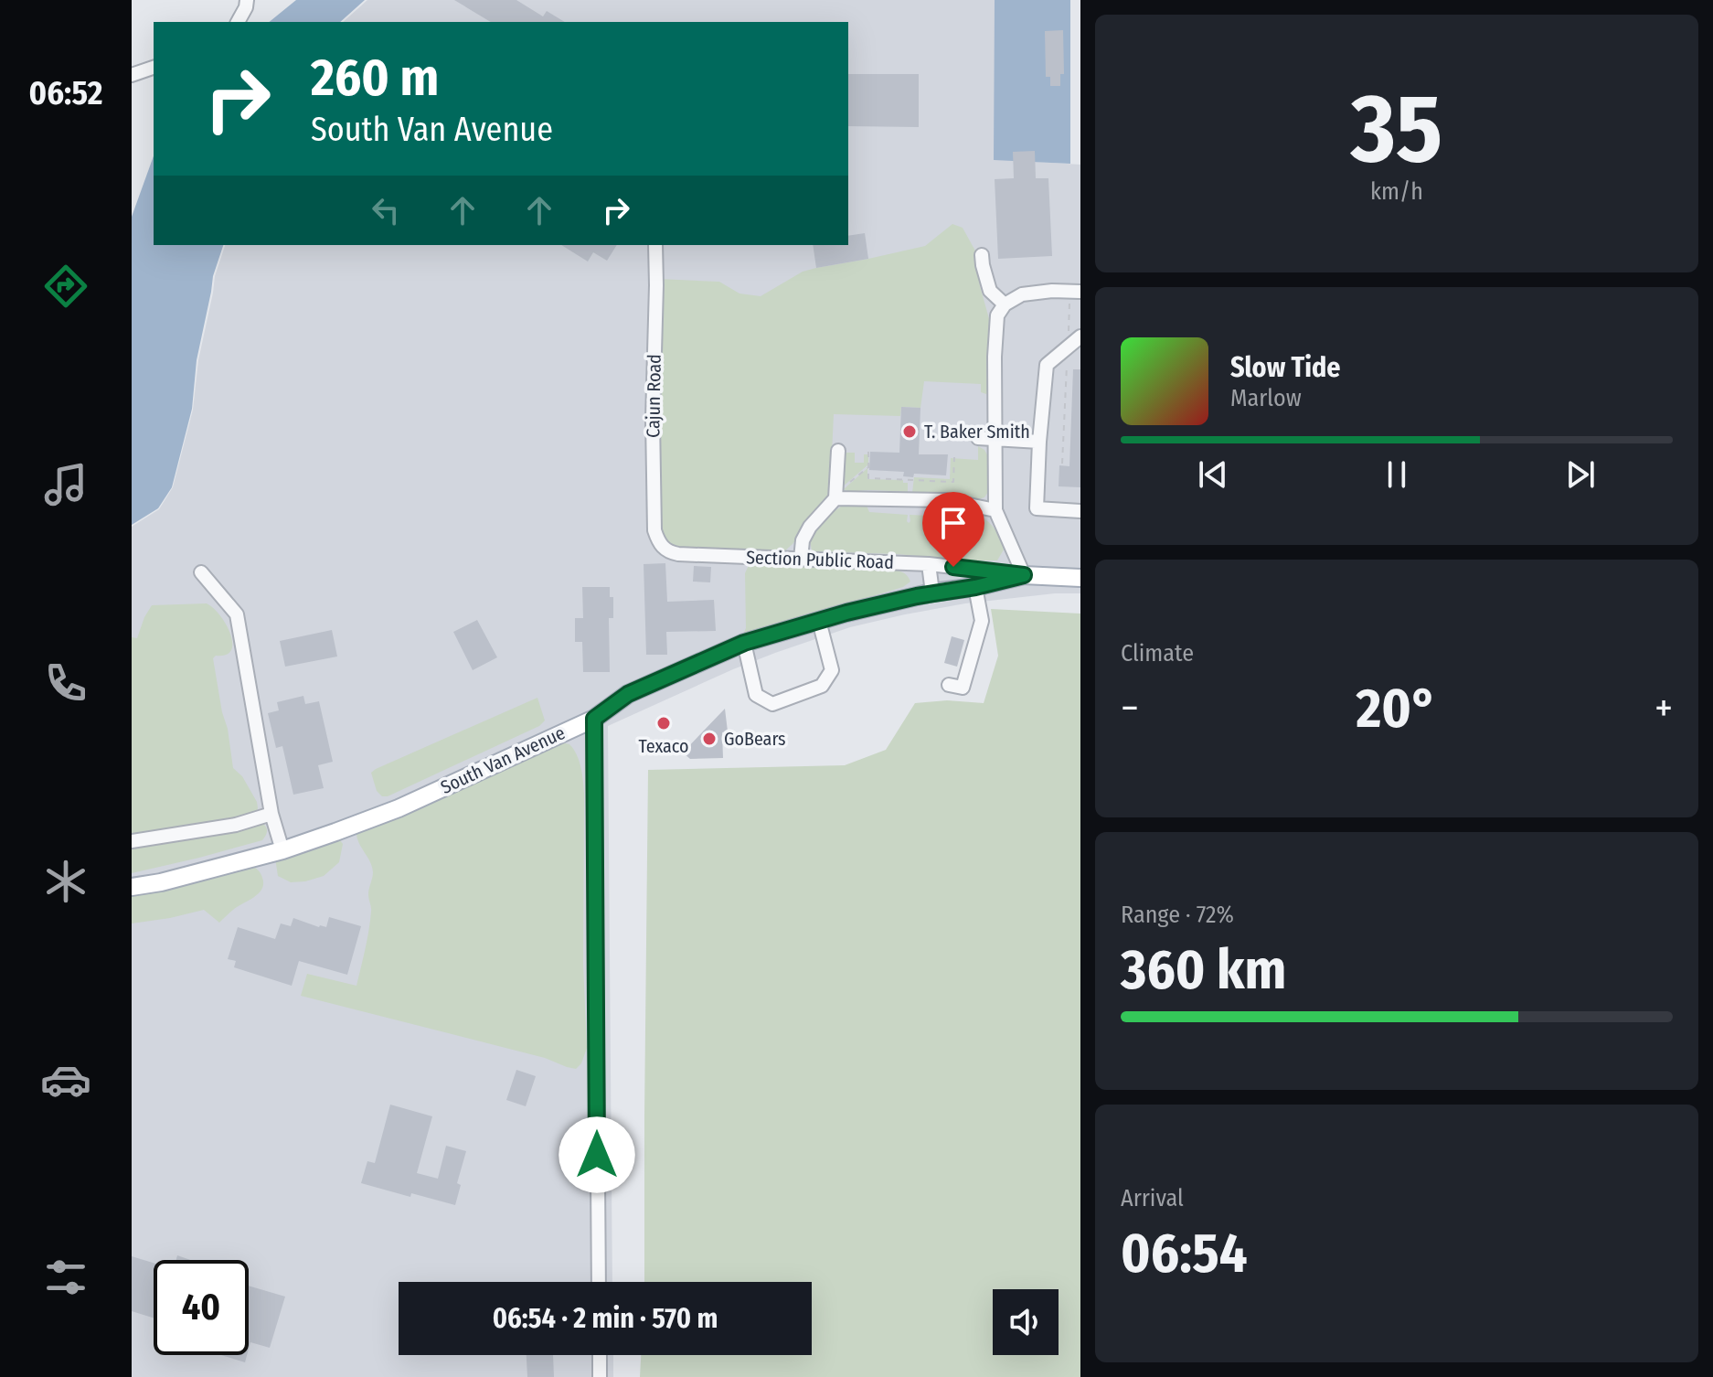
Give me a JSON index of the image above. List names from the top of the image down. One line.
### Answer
{"streets":{"main road":["South Van Avenue"],"street":["Cajun Road","Section Public Road"]},"crossings":[["Cajun Road","Section Public Road"],["Section Public Road","South Van Avenue"]],"places":["T. Baker Smith","Texaco","GoBears"],"page":{"tabs":"06:52","tile":[["35","km/h"],"Climate",["Range · 72%","360 km"],["Arrival","06:54"]],"turn":["260 m","South Van Avenue"],"song":["Slow Tide","Marlow"],"heat":["−","20°","+"],"limit":"40","trip":"06:54 · 2 min · 570 m"}}
